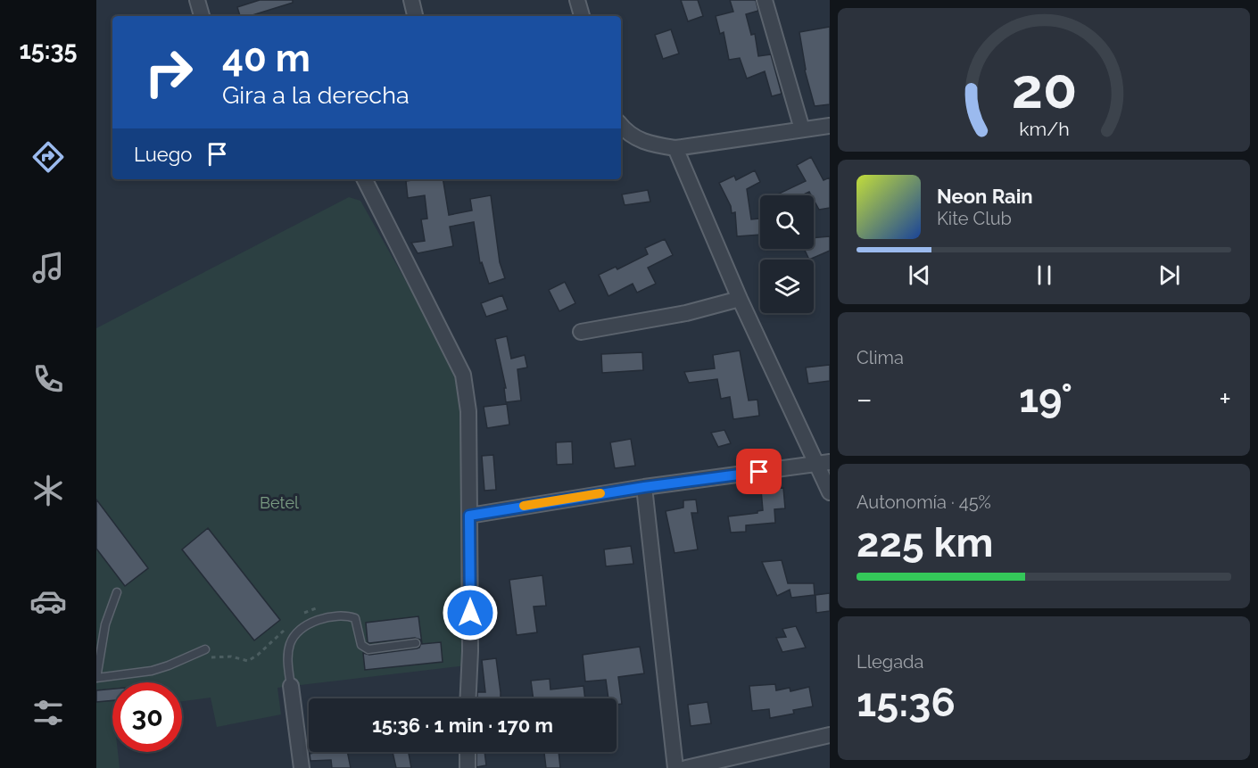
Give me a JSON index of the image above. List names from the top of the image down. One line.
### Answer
{"parks":["Betel"],"page":{"tabs":"15:35","turn":["40 m","Gira a la derecha"],"then":"Luego","song":["Neon Rain","Kite Club"],"tile":["Clima",["Autonomía · 45%","225 km"],["Llegada","15:36"]],"heat":["−","19°","+"],"limit":"30","trip":"15:36 · 1 min · 170 m","gauge":["20","km/h"]}}
